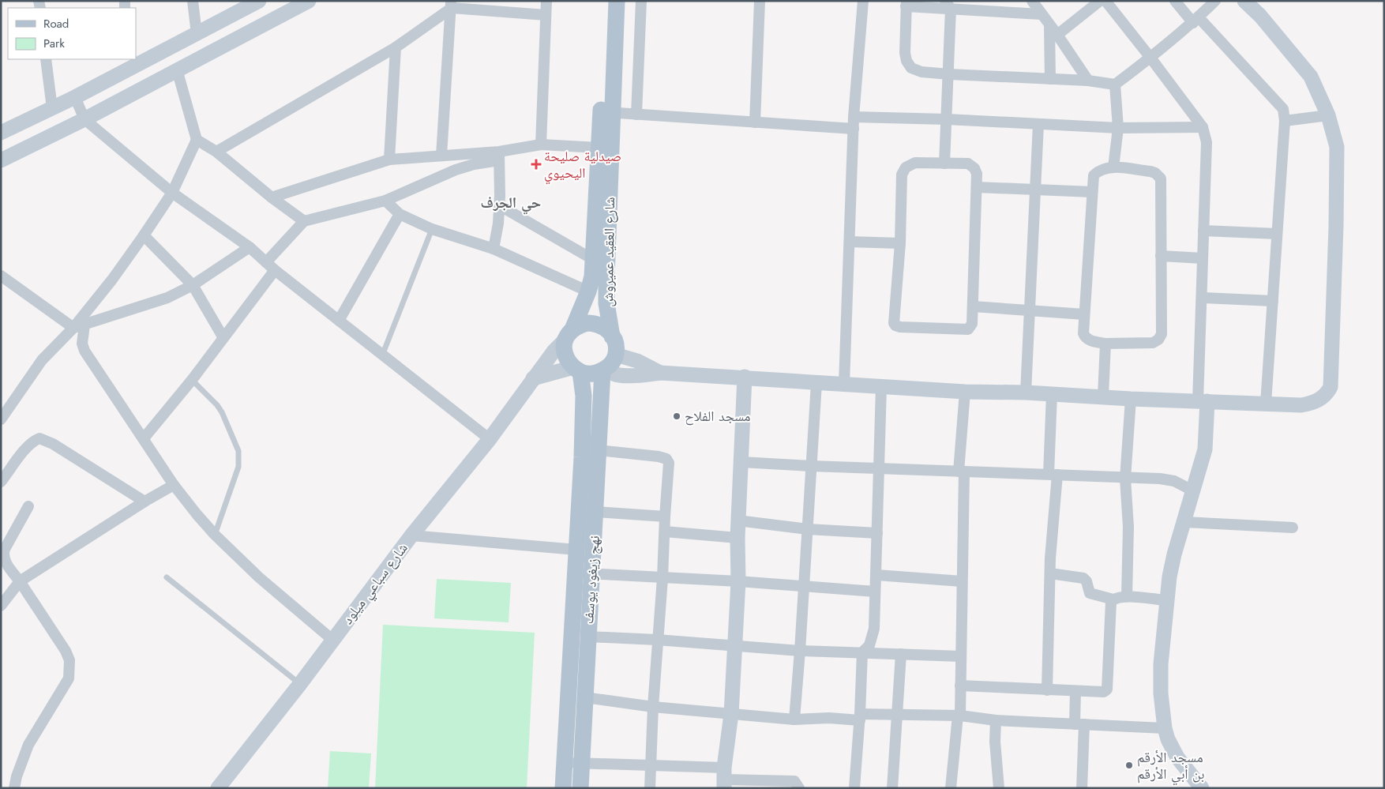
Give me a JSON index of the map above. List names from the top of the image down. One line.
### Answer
{"streets":{"main road":["شارع العقيد عميروش","نهج زيغود يوسف"],"street":["شارع سباعي ميلود"]},"crossings":[["شارع العقيد عميروش","نهج زيغود يوسف"],["شارع العقيد عميروش","شارع سباعي ميلود"],["نهج زيغود يوسف","شارع سباعي ميلود"]],"districts":["حي الجرف"],"places":{"health":["صيدلية صليحة اليحيوي"],"other":["مسجد الفلاح","مسجد الأرقم بن أبي الأرقم"]},"legend":["Road","Park"]}
